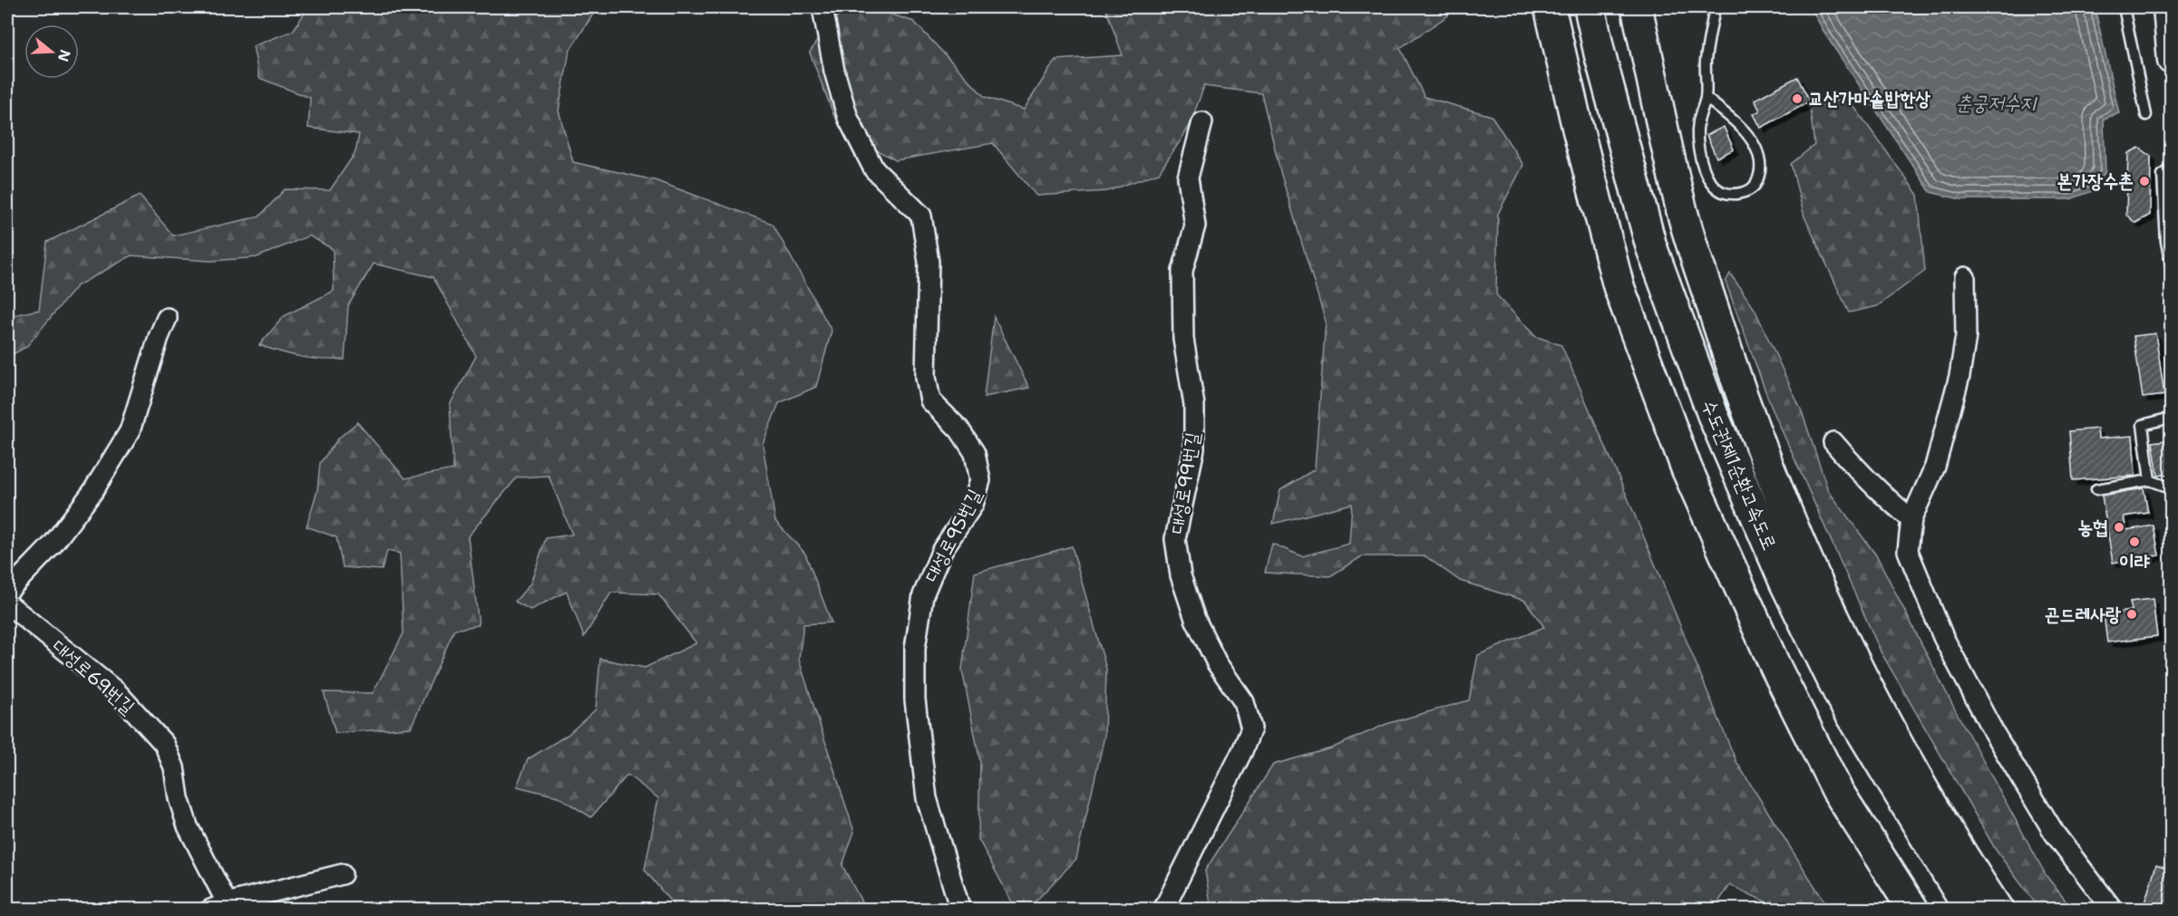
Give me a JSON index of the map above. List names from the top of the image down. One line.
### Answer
{"streets":{"highway":["수도권제1순환고속도로"],"street":["대성로99번길","대성로95번길","대성로69번길"]},"water":["춘궁저수지"],"places":["교산가마솥밥한상","본가장수촌","농협","이랴","곤드레사랑"],"north":"right"}
